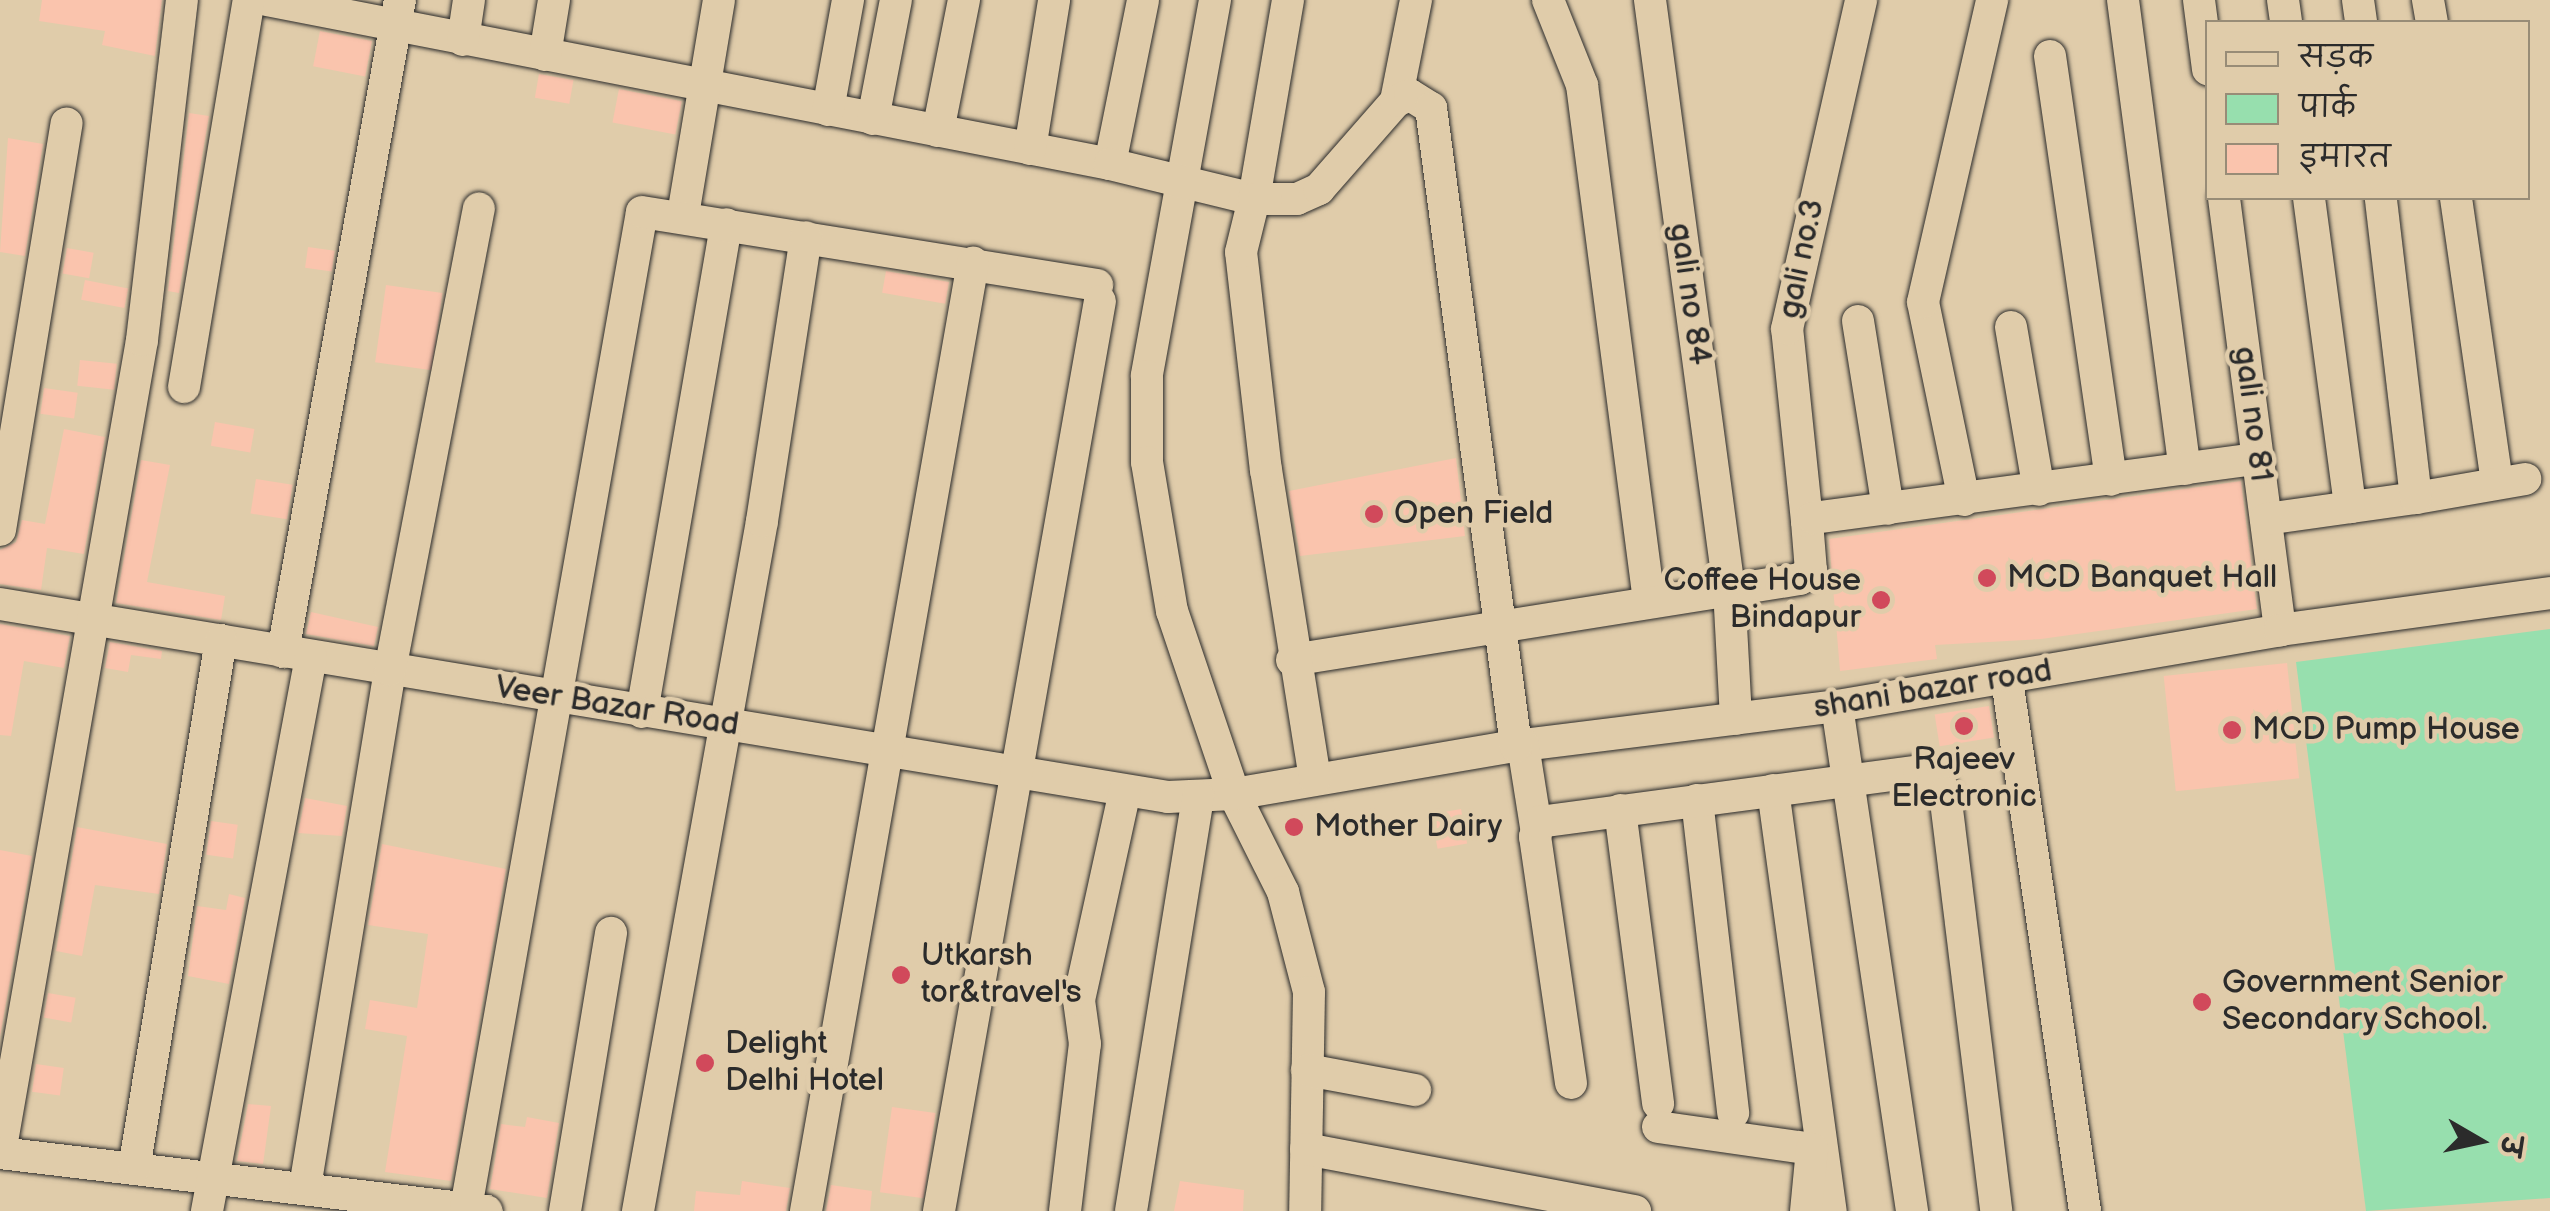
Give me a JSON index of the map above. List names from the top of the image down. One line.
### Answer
{"streets":{"street":["gali no.3","gali no 84","gali no 81","shani bazar road","Veer Bazar Road"]},"crossings":[["gali no.3","gali no 84"],["gali no 84","shani bazar road"],["gali no 81","shani bazar road"],["shani bazar road","Veer Bazar Road"]],"places":["Open Field","MCD Banquet Hall","Coffee House Bindapur","Rajeev Electronic","MCD Pump House","Mother Dairy","Utkarsh tor&travel's","Government Senior Secondary School.","Delight Delhi Hotel"],"legend":["सड़क","पार्क","इमारत"],"north":"right"}
